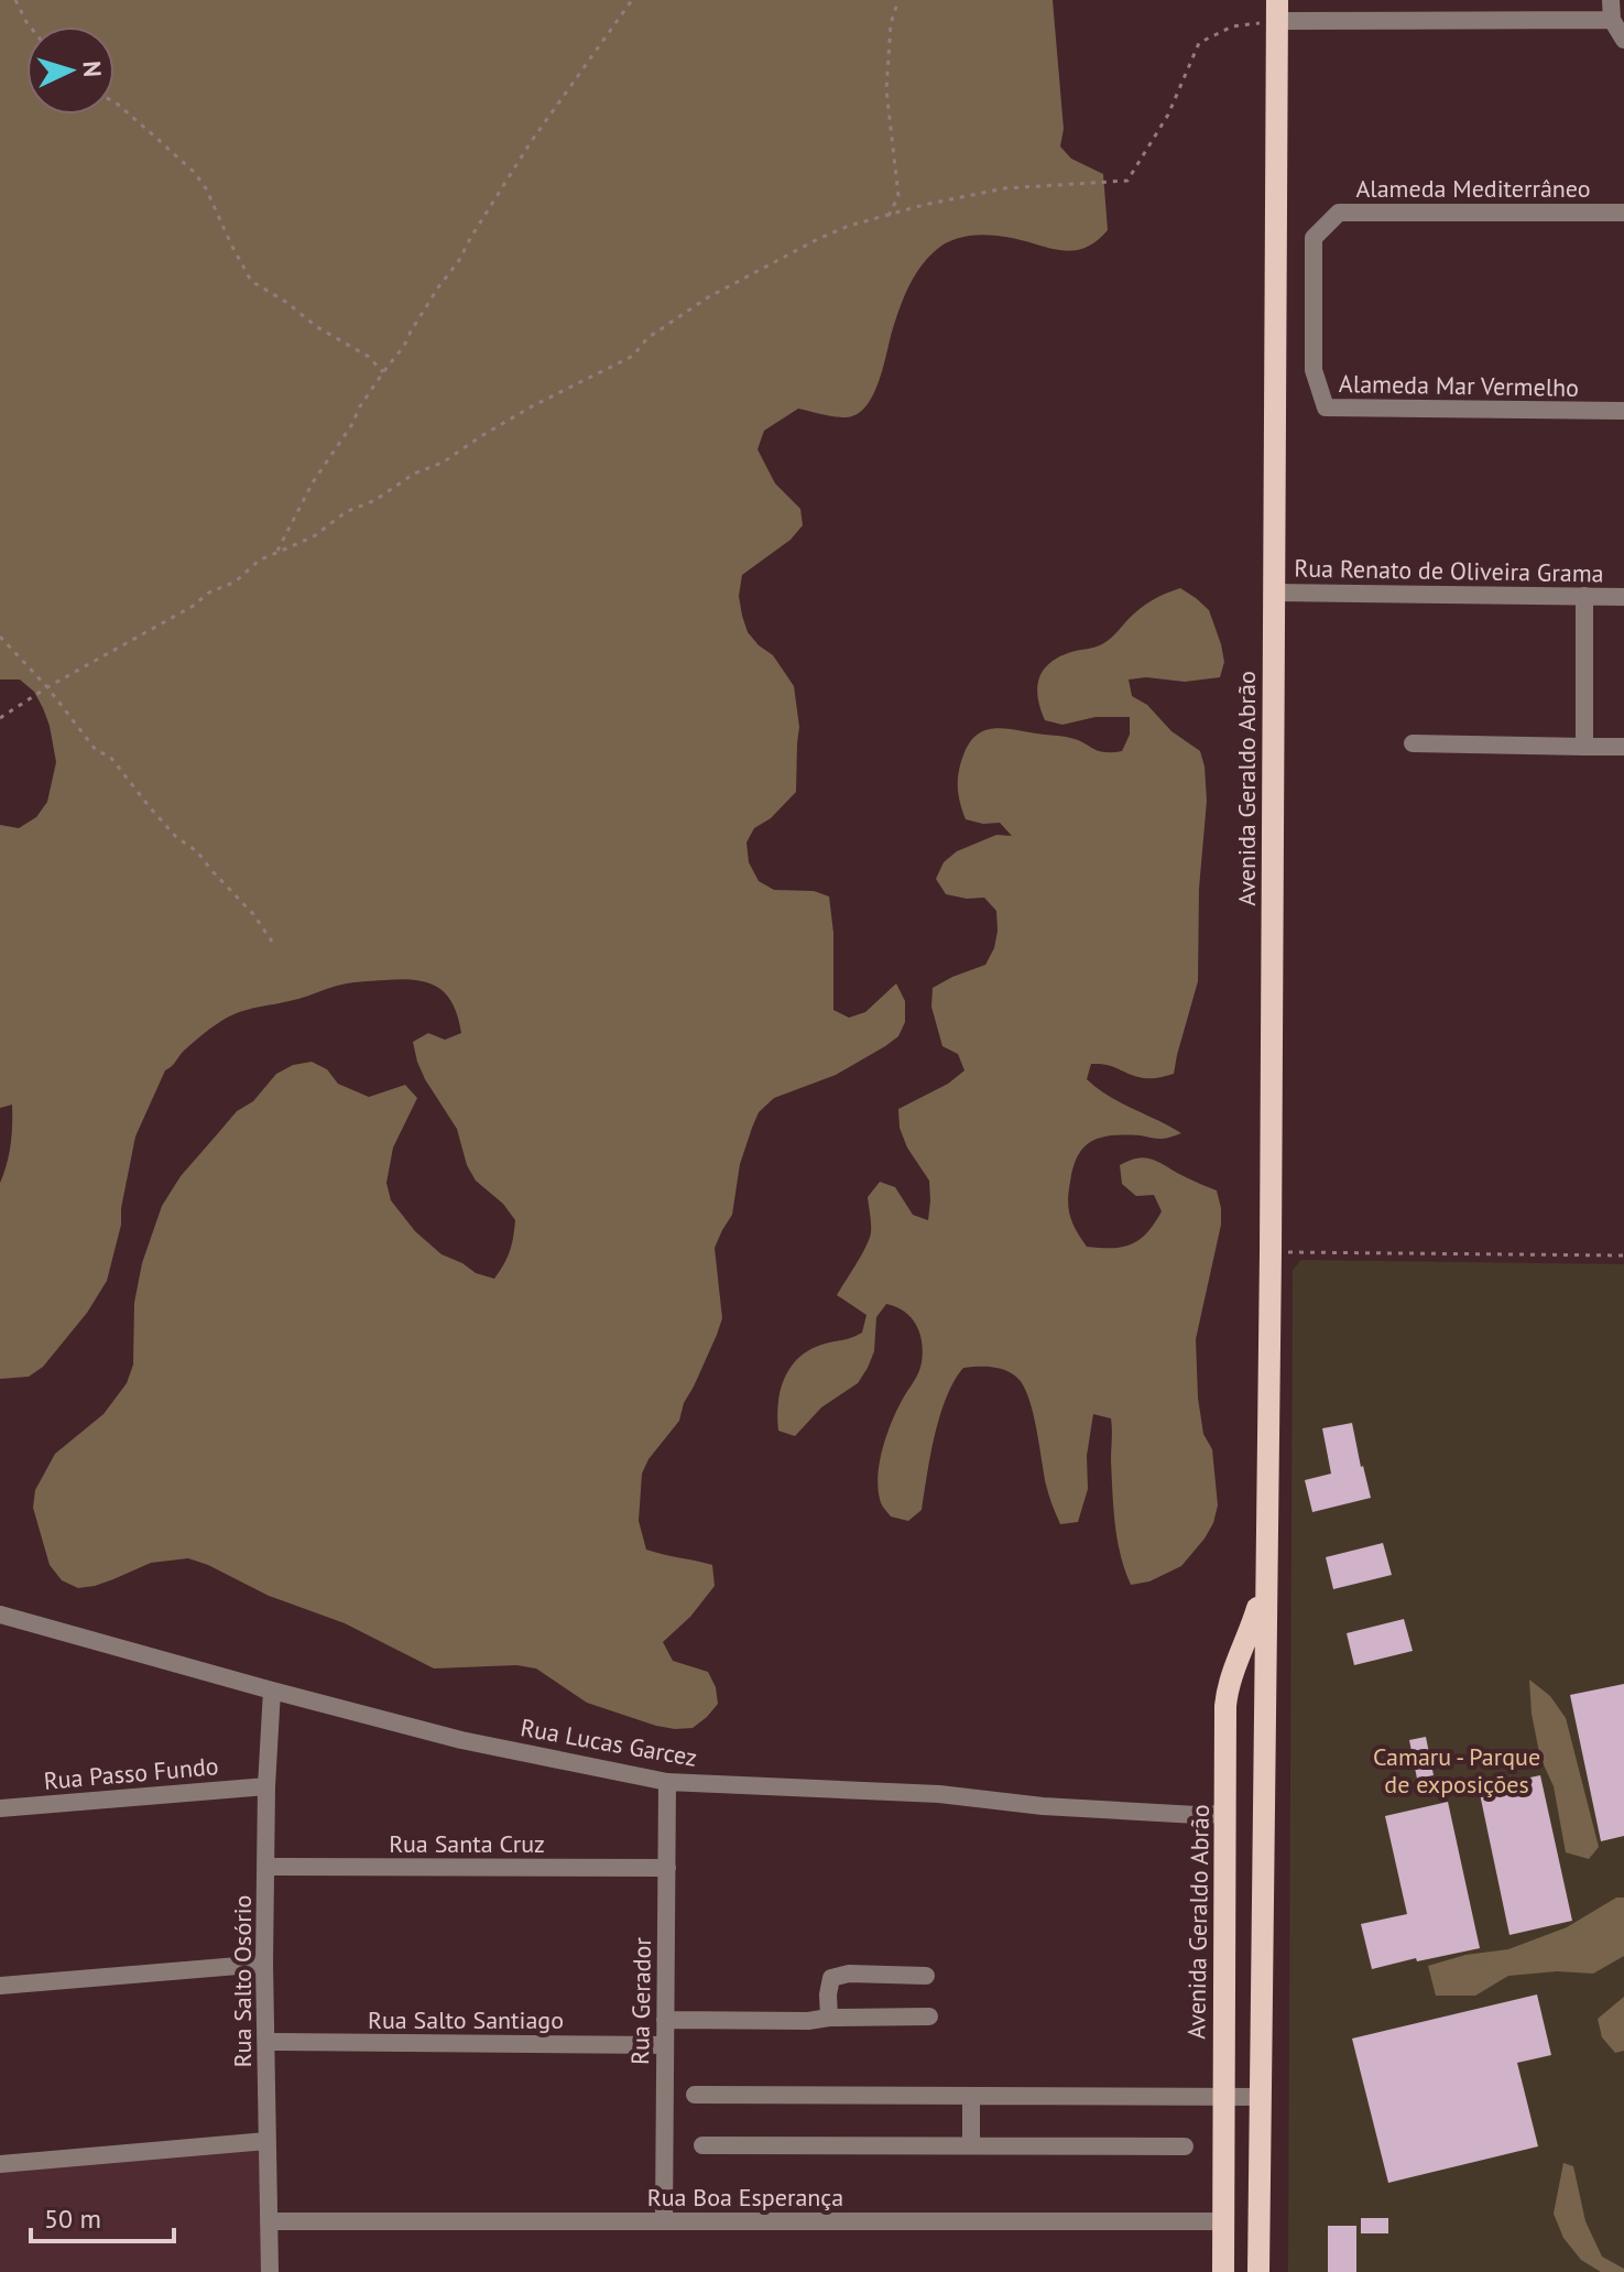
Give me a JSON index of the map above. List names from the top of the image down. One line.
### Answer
{"streets":{"main road":["Avenida Geraldo Abrão"],"street":["Alameda Mediterrâneo","Alameda Mar Vermelho","Rua Renato de Oliveira Grama","Rua Lucas Garcez","Rua Passo Fundo","Rua Santa Cruz","Rua Salto Osório","Rua Gerador","Rua Salto Santiago","Rua Boa Esperança"]},"crossings":[["Alameda Mediterrâneo","Alameda Mar Vermelho"],["Rua Renato de Oliveira Grama","Avenida Geraldo Abrão"],["Avenida Geraldo Abrão","Rua Lucas Garcez"],["Avenida Geraldo Abrão","Rua Boa Esperança"],["Rua Lucas Garcez","Rua Salto Osório"],["Rua Lucas Garcez","Rua Gerador"],["Rua Passo Fundo","Rua Salto Osório"],["Rua Santa Cruz","Rua Salto Osório"],["Rua Santa Cruz","Rua Gerador"],["Rua Salto Osório","Rua Salto Santiago"],["Rua Salto Osório","Rua Boa Esperança"],["Rua Gerador","Rua Salto Santiago"],["Rua Gerador","Rua Boa Esperança"]],"parks":["Camaru - Parque de exposições"],"scale_bar":"50 m","north":"right"}
